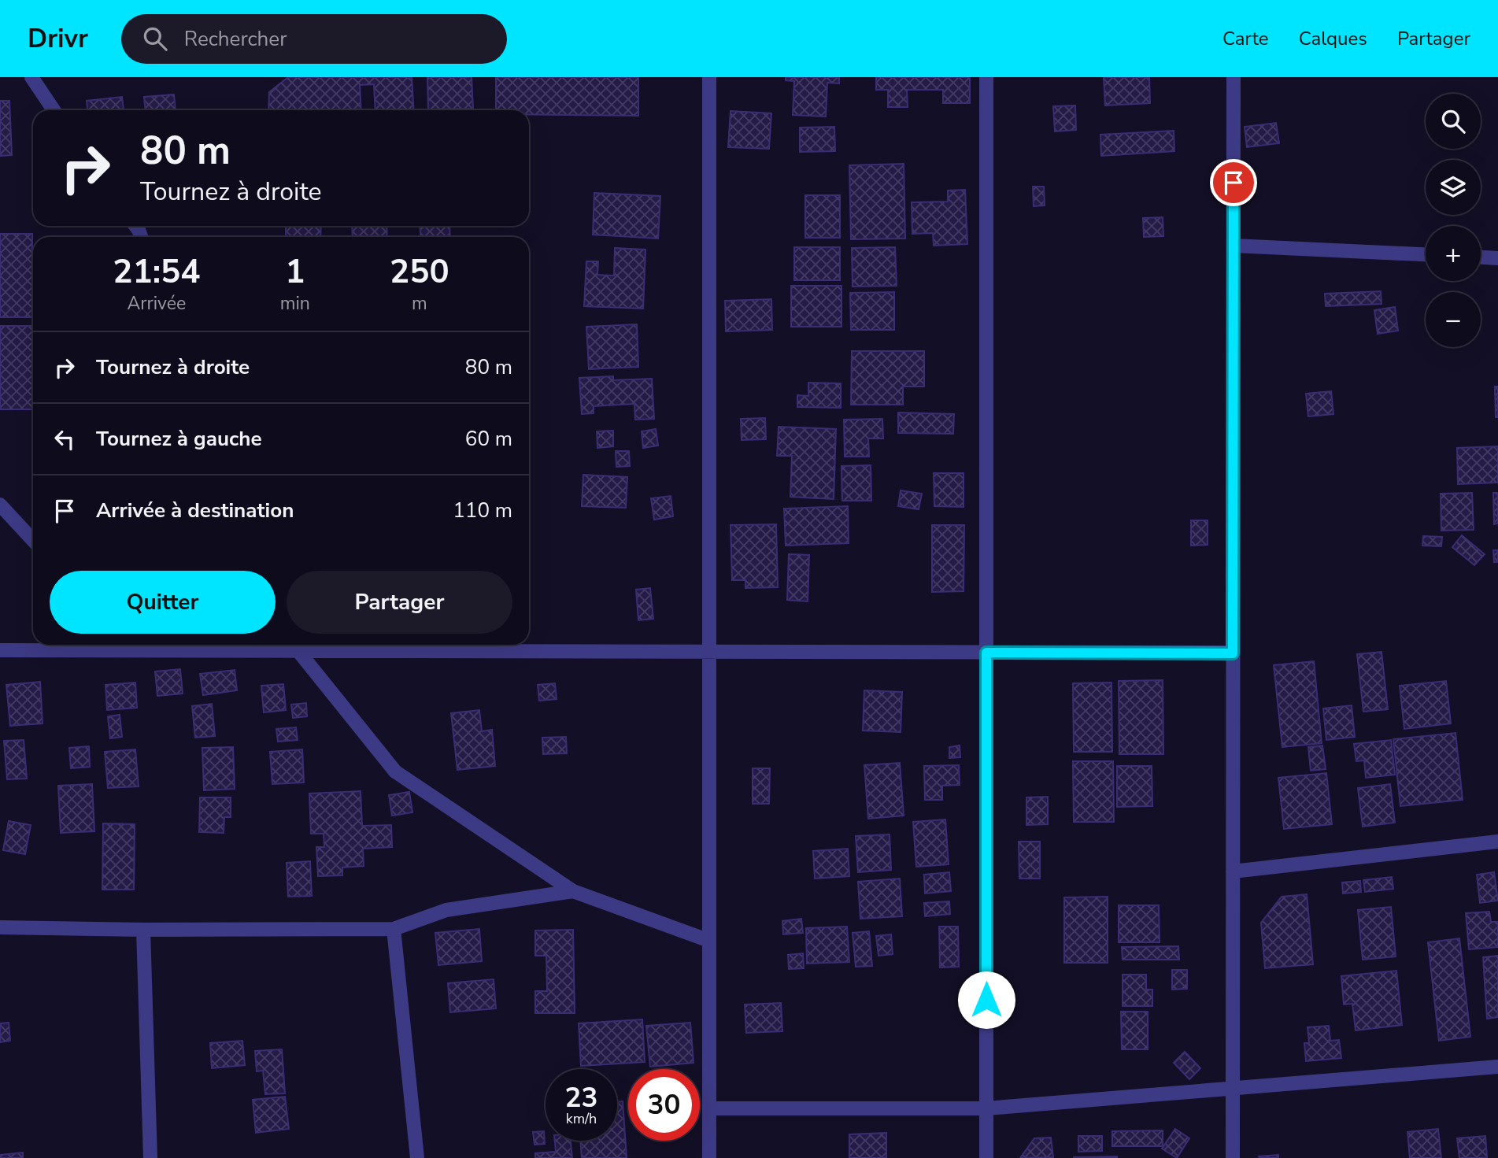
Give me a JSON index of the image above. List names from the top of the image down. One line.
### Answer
{"page":{"header":"Drivr","search":"Rechercher","nav":["Carte","Calques","Partager"],"map_buttons":["+","−"],"turn":["80 m","Tournez à droite"],"eta":["21:54","Arrivée","1","min","250","m"],"list":[{"name":"Tournez à droite","value":"80 m"},{"name":"Tournez à gauche","value":"60 m"},{"name":"Arrivée à destination","value":"110 m"}],"buttons":["Quitter","Partager"],"speed":"23 km/h","limit":"30"}}
